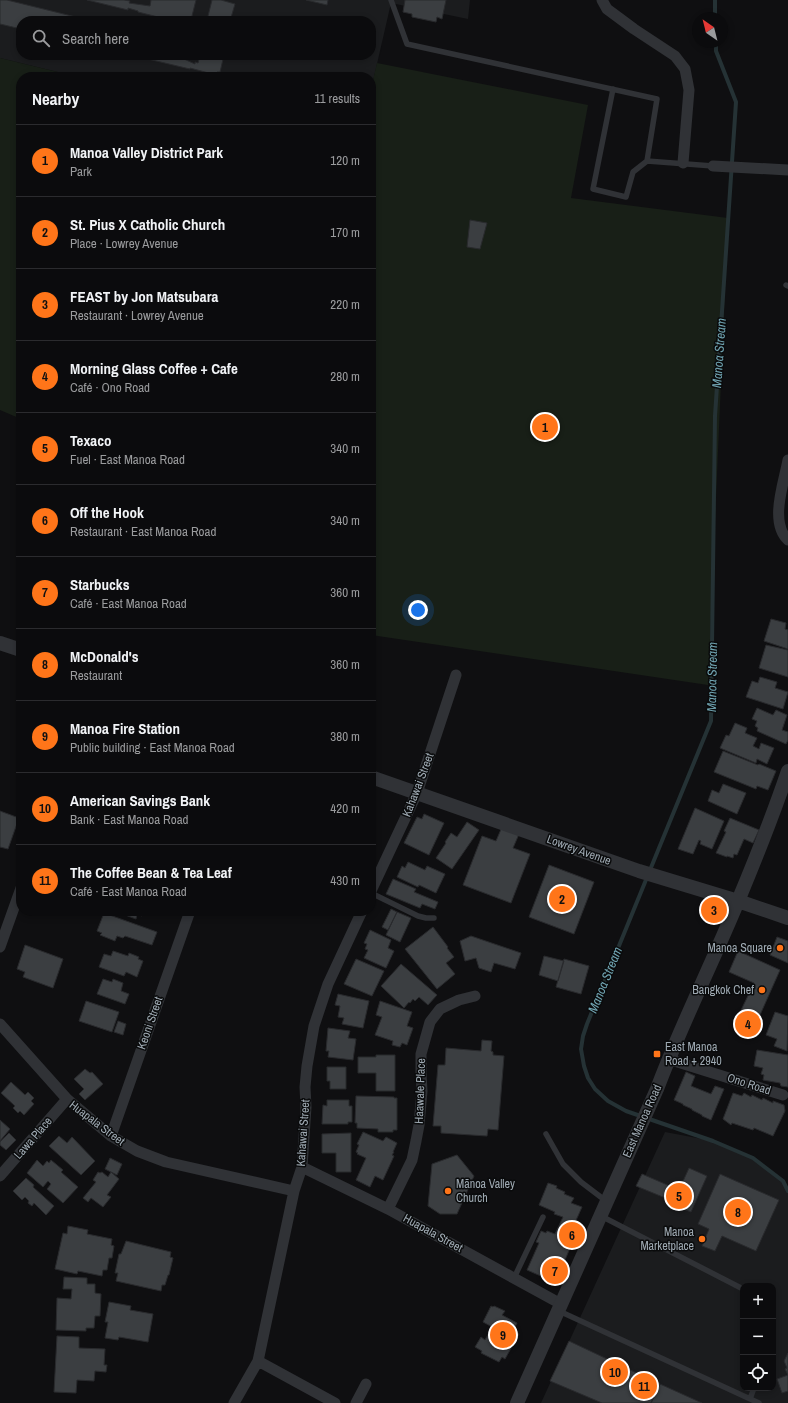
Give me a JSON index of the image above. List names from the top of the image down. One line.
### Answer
{"streets":{"street":["Kahawai Street","Lowrey Avenue","Keoni Street","Ono Road","Haawale Place","East Manoa Road","Huapala Street","Lawa Place"]},"crossings":[["Kahawai Street","Lowrey Avenue"],["Kahawai Street","Huapala Street"],["Lowrey Avenue","East Manoa Road"],["Keoni Street","Huapala Street"],["Ono Road","East Manoa Road"],["Haawale Place","Huapala Street"],["East Manoa Road","Huapala Street"],["Huapala Street","Lawa Place"]],"water":["Manoa Stream"],"places":{"other":["Manoa Square","Bangkok Chef","Mānoa Valley Church","Manoa Marketplace"],"transit":["East Manoa Road + 2940"]},"north":"top left","page":{"search":"Search here","heading":["Nearby","11 results"],"list":[{"mark":"1","name":"Manoa Valley District Park","note":"Park","value":"120 m"},{"mark":"2","name":"St. Pius X Catholic Church","note":"Place · Lowrey Avenue","value":"170 m"},{"mark":"3","name":"FEAST by Jon Matsubara","note":"Restaurant · Lowrey Avenue","value":"220 m"},{"mark":"4","name":"Morning Glass Coffee + Cafe","note":"Café · Ono Road","value":"280 m"},{"mark":"5","name":"Texaco","note":"Fuel · East Manoa Road","value":"340 m"},{"mark":"6","name":"Off the Hook","note":"Restaurant · East Manoa Road","value":"340 m"},{"mark":"7","name":"Starbucks","note":"Café · East Manoa Road","value":"360 m"},{"mark":"8","name":"McDonald's","note":"Restaurant","value":"360 m"},{"mark":"9","name":"Manoa Fire Station","note":"Public building · East Manoa Road","value":"380 m"},{"mark":"10","name":"American Savings Bank","note":"Bank · East Manoa Road","value":"420 m"},{"mark":"11","name":"The Coffee Bean & Tea Leaf","note":"Café · East Manoa Road","value":"430 m"}],"pins":["1","2","3","4","5","8","6","7","9","10","11"],"map_buttons":["+","−"]}}
